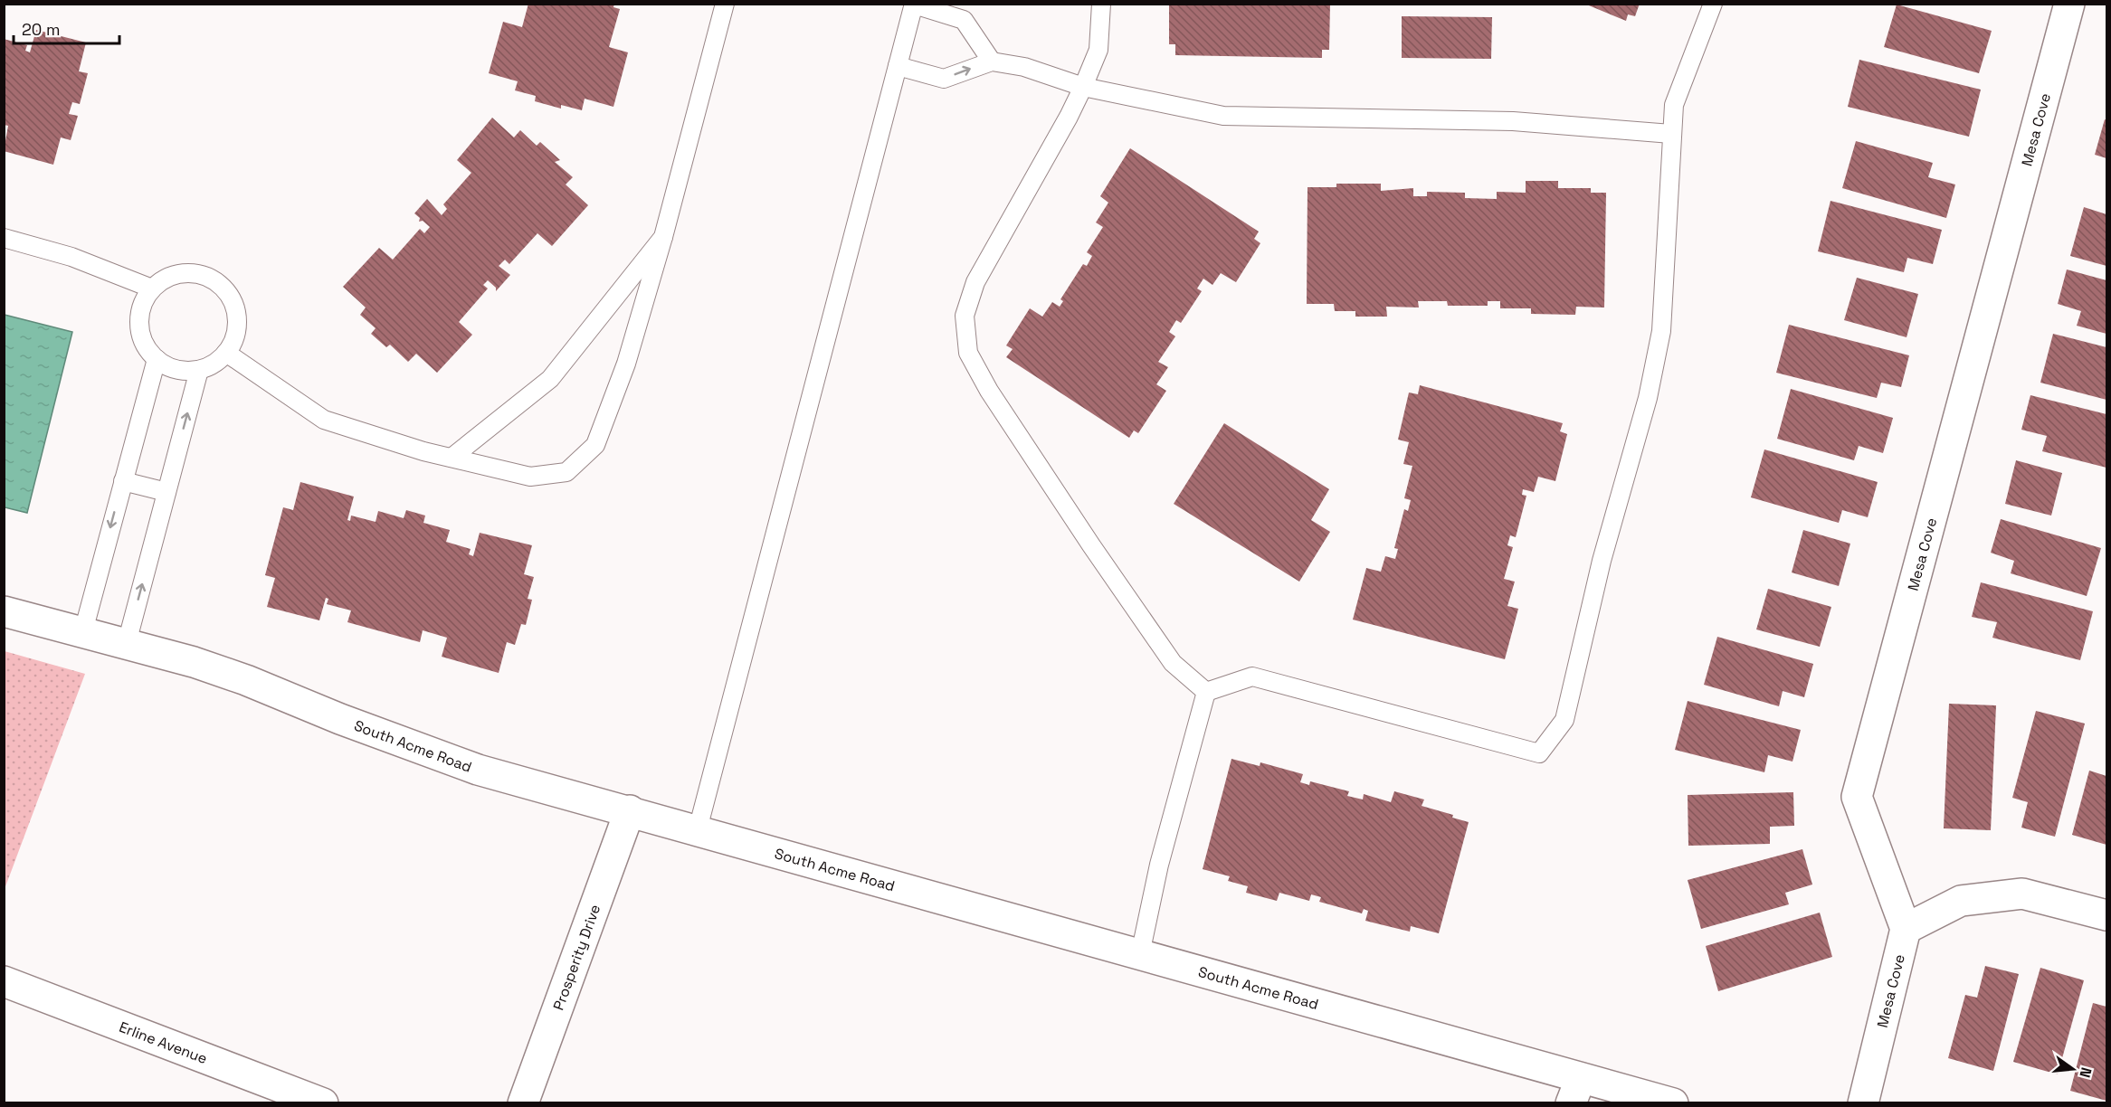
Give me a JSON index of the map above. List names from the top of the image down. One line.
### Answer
{"streets":{"street":["Mesa Cove","South Acme Road","Prosperity Drive","Erline Avenue"]},"crossings":[["South Acme Road","Prosperity Drive"]],"scale_bar":"20 m","north":"right"}
